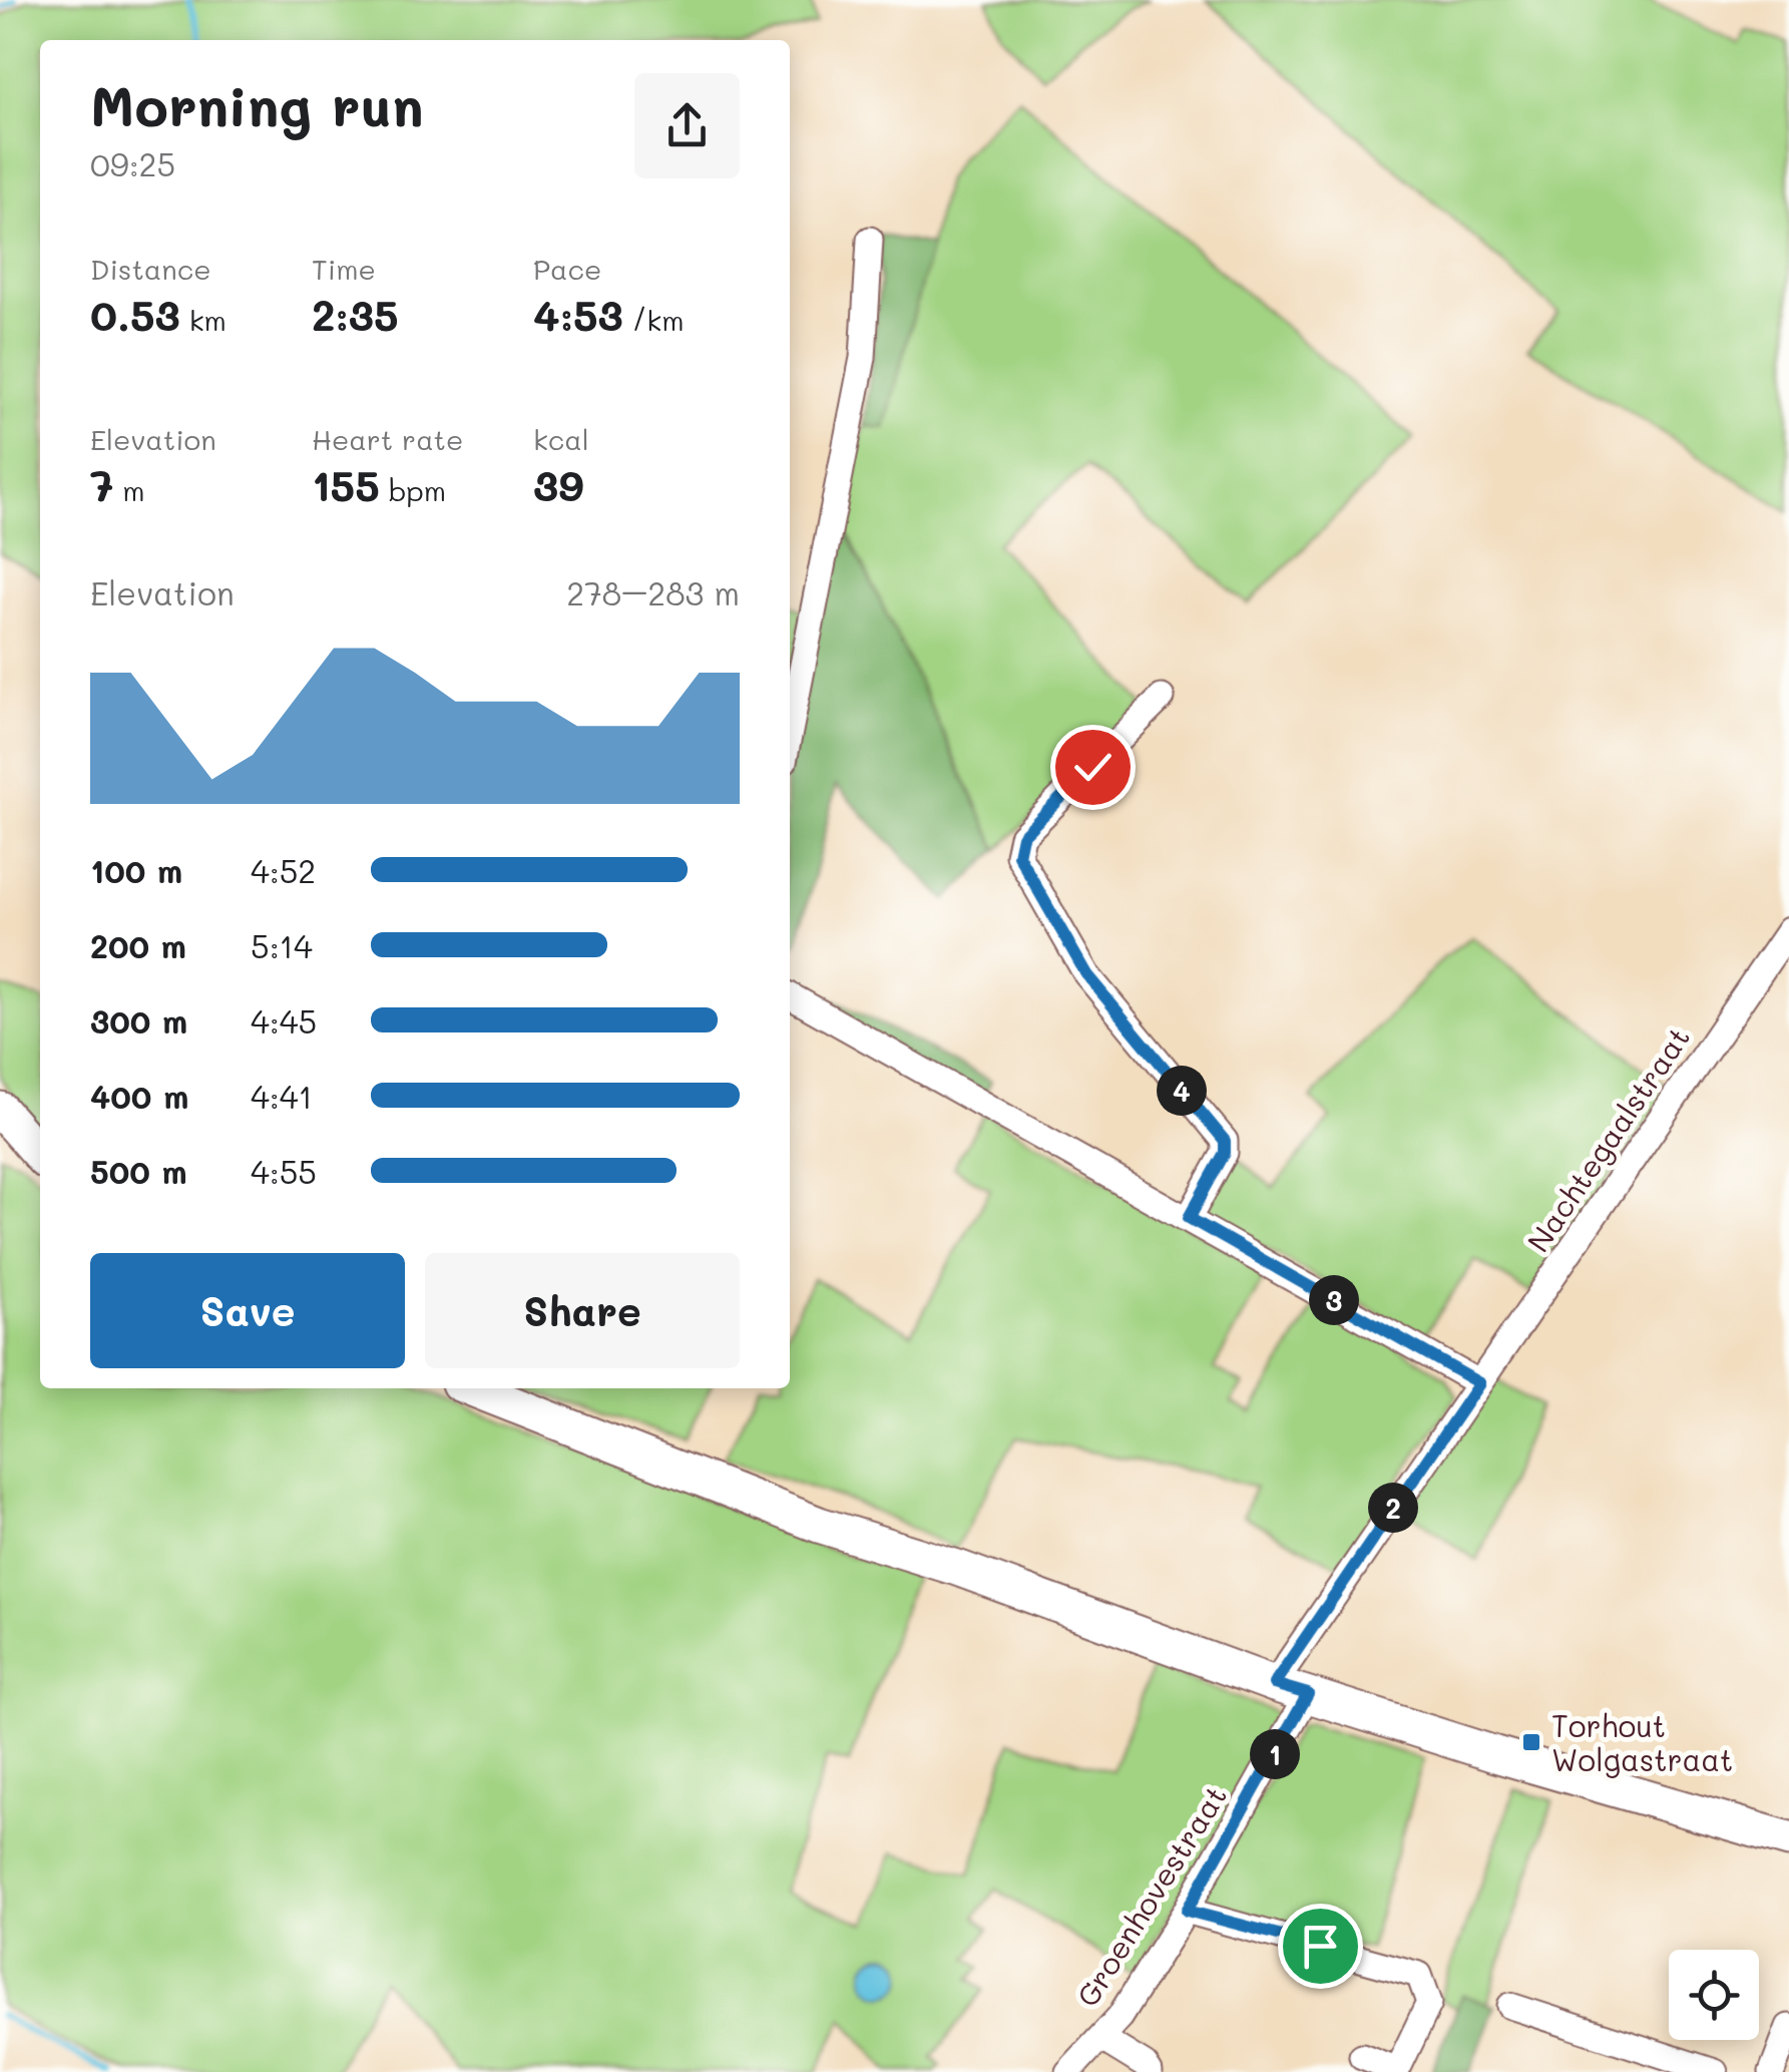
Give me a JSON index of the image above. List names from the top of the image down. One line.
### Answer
{"streets":{"street":["Nachtegaalstraat","Groenhovestraat"]},"places":{"transit":["Torhout Wolgastraat"]},"page":{"heading":["Morning run","09:25"],"stats":[["Distance","0.53 km"],["Time","2:35"],["Pace","4:53 /km"],["Elevation","7 m"],["Heart rate","155 bpm"],["kcal","39"]],"chart":["Elevation","278–283 m"],"list":[{"name":"100 m","note":"4:52"},{"name":"200 m","note":"5:14"},{"name":"300 m","note":"4:45"},{"name":"400 m","note":"4:41"},{"name":"500 m","note":"4:55"}],"pins":["4","3","2","1"],"buttons":["Save","Share"]}}
